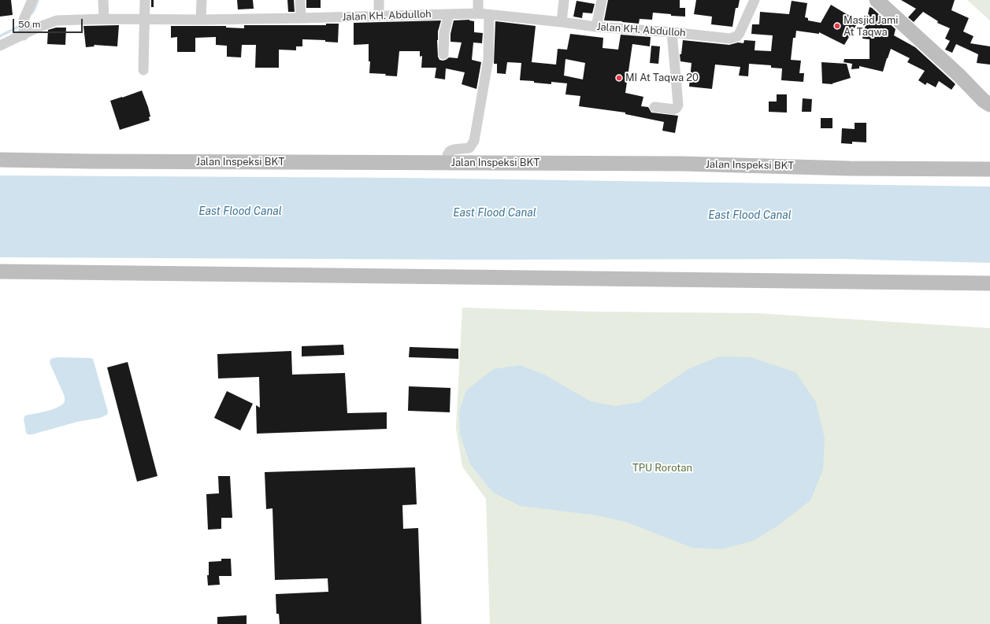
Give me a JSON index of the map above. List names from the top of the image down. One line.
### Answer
{"streets":{"street":["Jalan KH. Abdulloh","Jalan Inspeksi BKT"]},"water":["East Flood Canal"],"parks":["TPU Rorotan"],"places":["Masjid Jami At Taqwa","MI At Taqwa 20"],"scale_bar":"50 m"}
